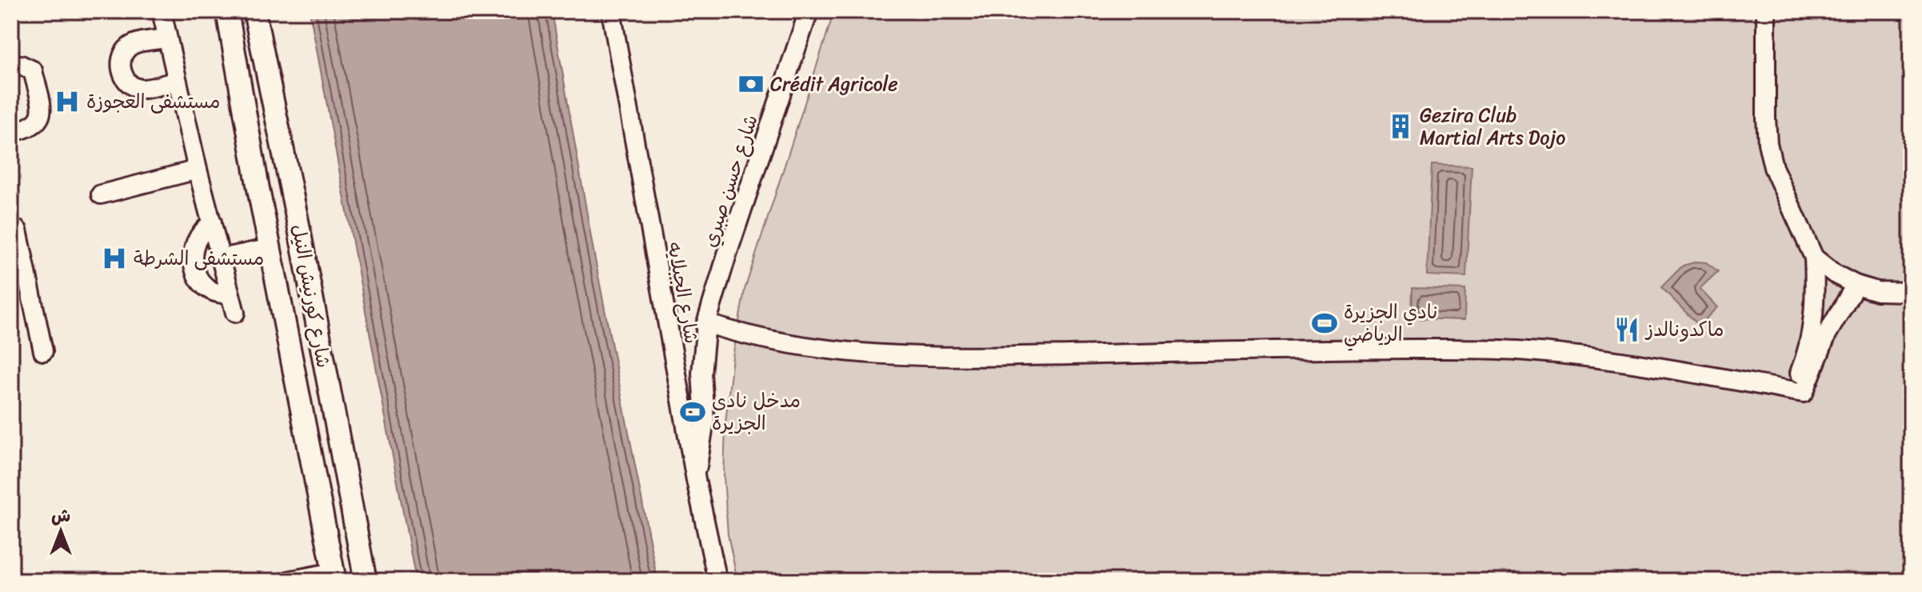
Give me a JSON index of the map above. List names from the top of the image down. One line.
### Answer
{"streets":{"main road":["شارع كورنيش النيل"],"street":["شارع حسن صبري","شارع الجبلايه"]},"crossings":[["شارع حسن صبري","شارع الجبلايه"]],"places":{"bank":["Crédit Agricole"],"hospital":["مستشفى العجوزة","مستشفى الشرطة"],"building":["Gezira Club Martial Arts Dojo"],"sports":["نادي الجزيرة الرياضي","مدخل نادى الجزيرة"],"restaurant":["ماكدونالدز"]},"north":"top"}
